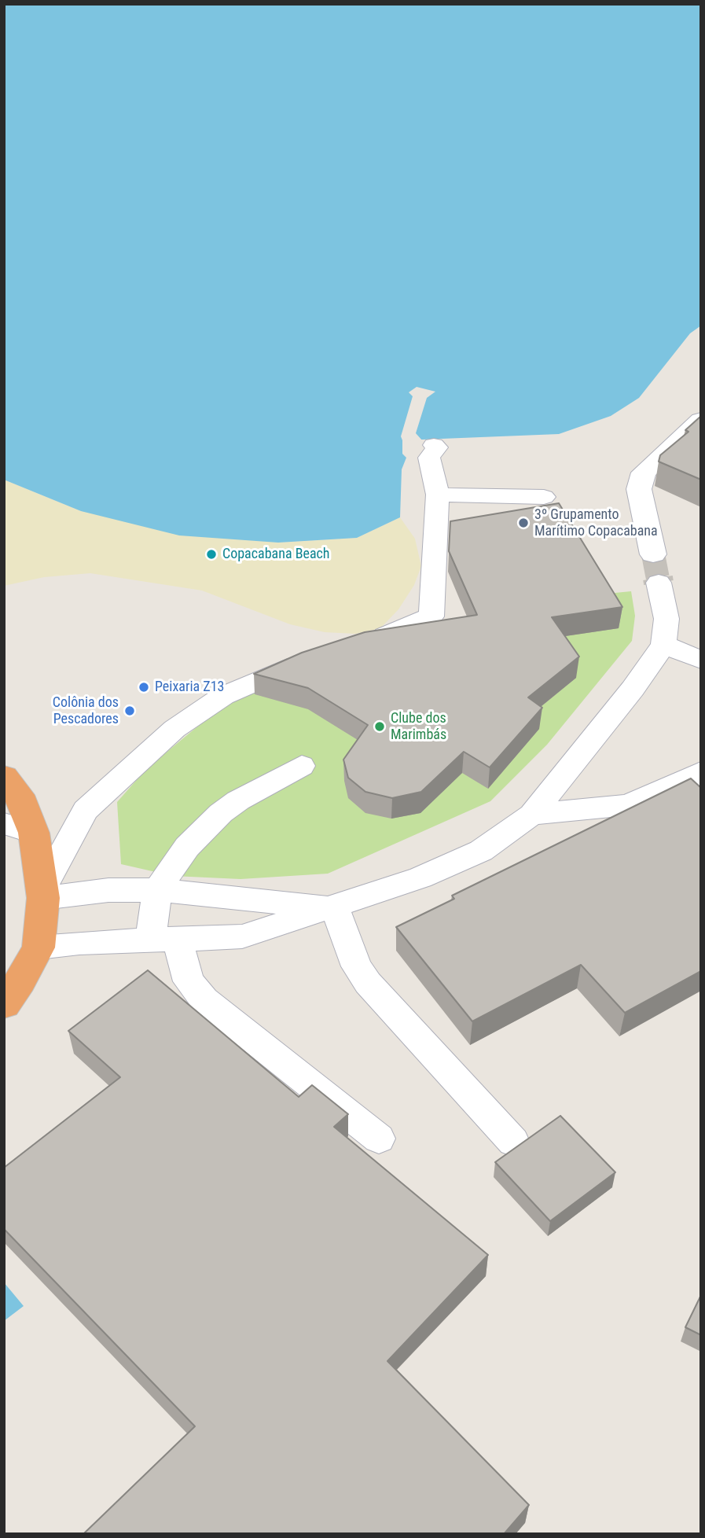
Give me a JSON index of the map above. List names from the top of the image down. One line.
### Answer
{"places":["3º Grupamento Marítimo Copacabana","Copacabana Beach","Peixaria Z13","Colônia dos Pescadores","Clube dos Marimbás"]}
